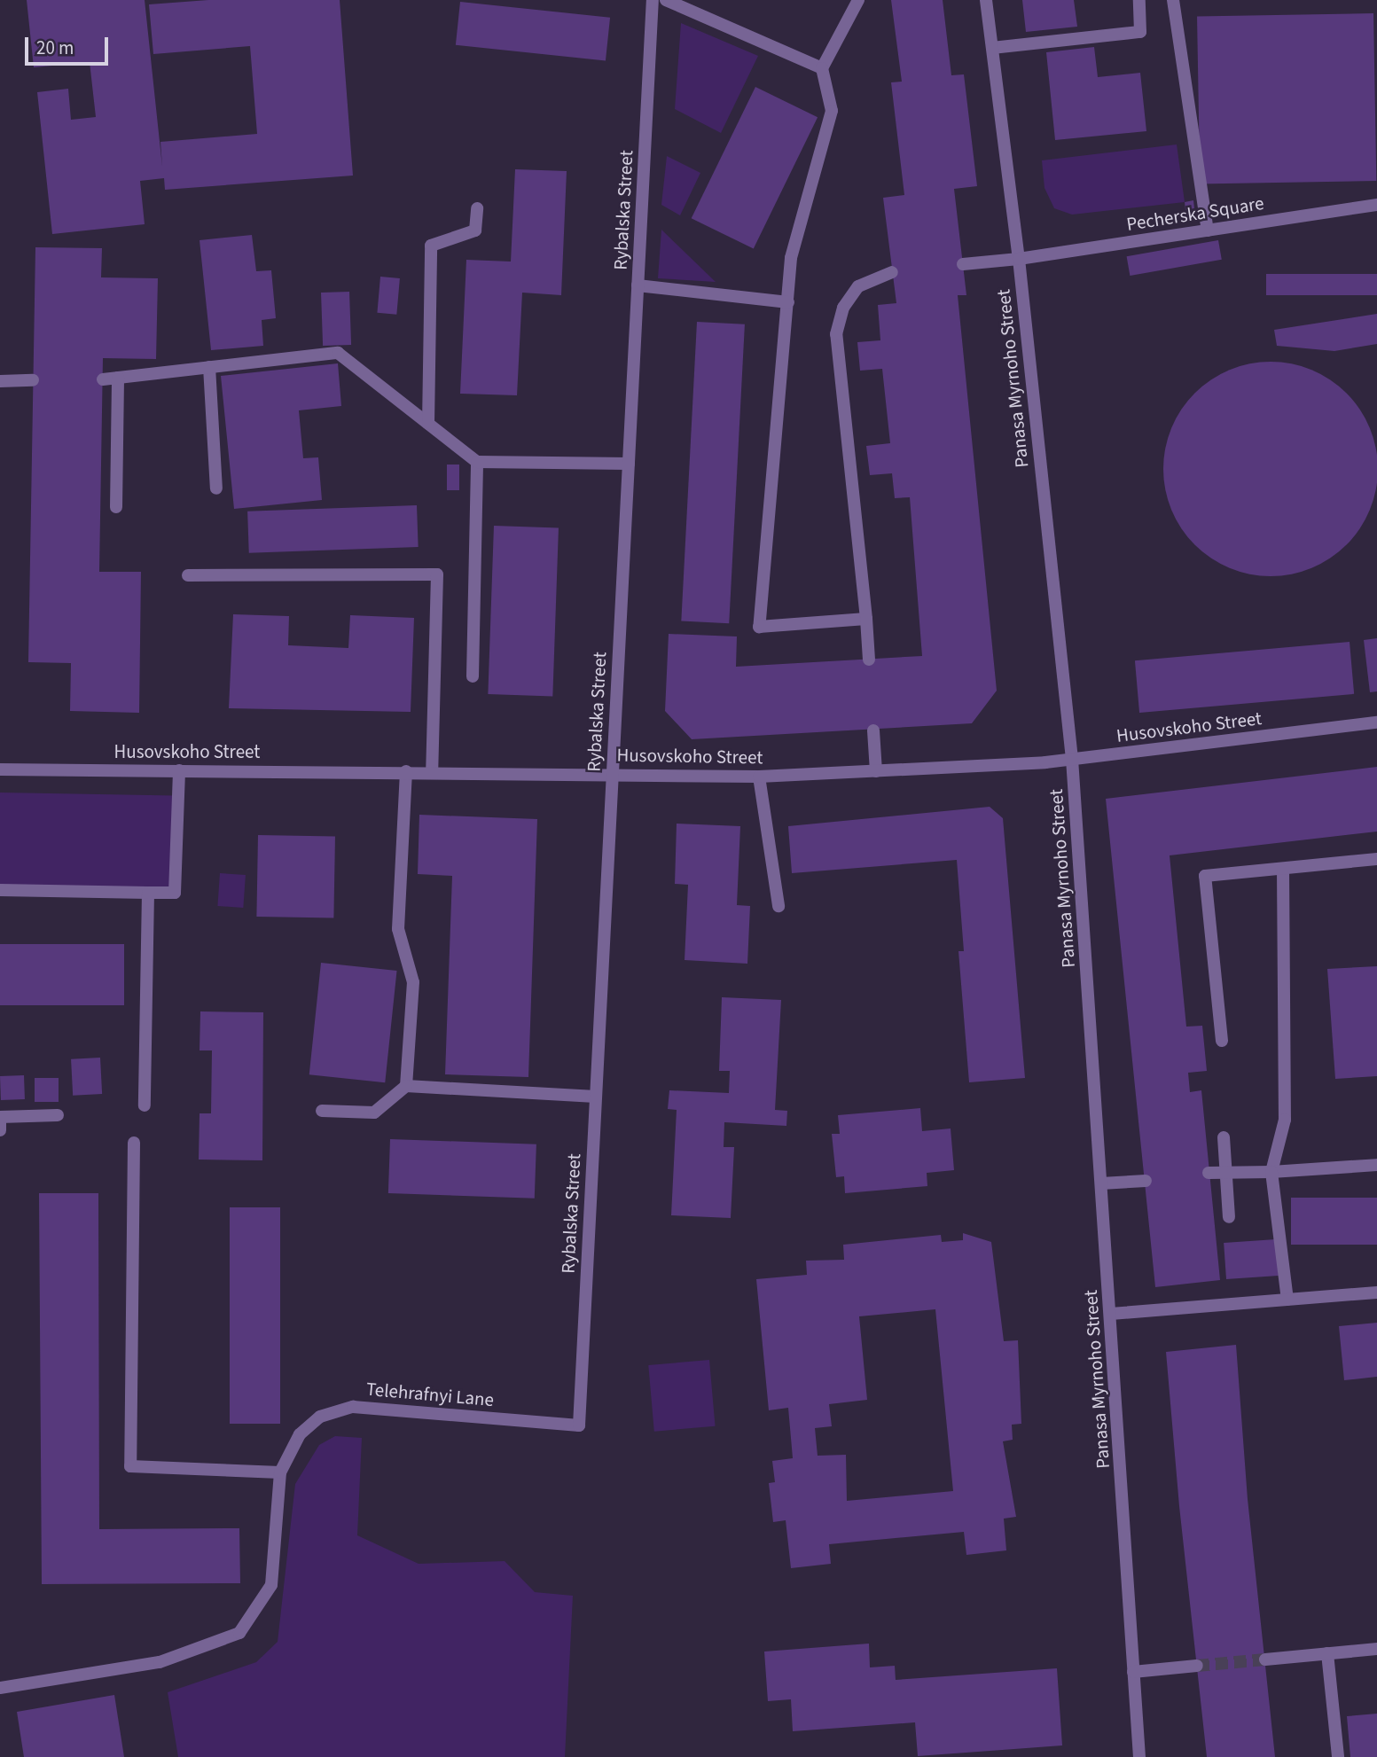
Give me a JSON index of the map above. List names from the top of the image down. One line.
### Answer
{"streets":{"street":["Rybalska Street","Pecherska Square","Panasa Myrnoho Street","Husovskoho Street","Telehrafnyi Lane"]},"crossings":[["Rybalska Street","Husovskoho Street"],["Rybalska Street","Telehrafnyi Lane"],["Pecherska Square","Panasa Myrnoho Street"],["Panasa Myrnoho Street","Husovskoho Street"]],"scale_bar":"20 m"}
